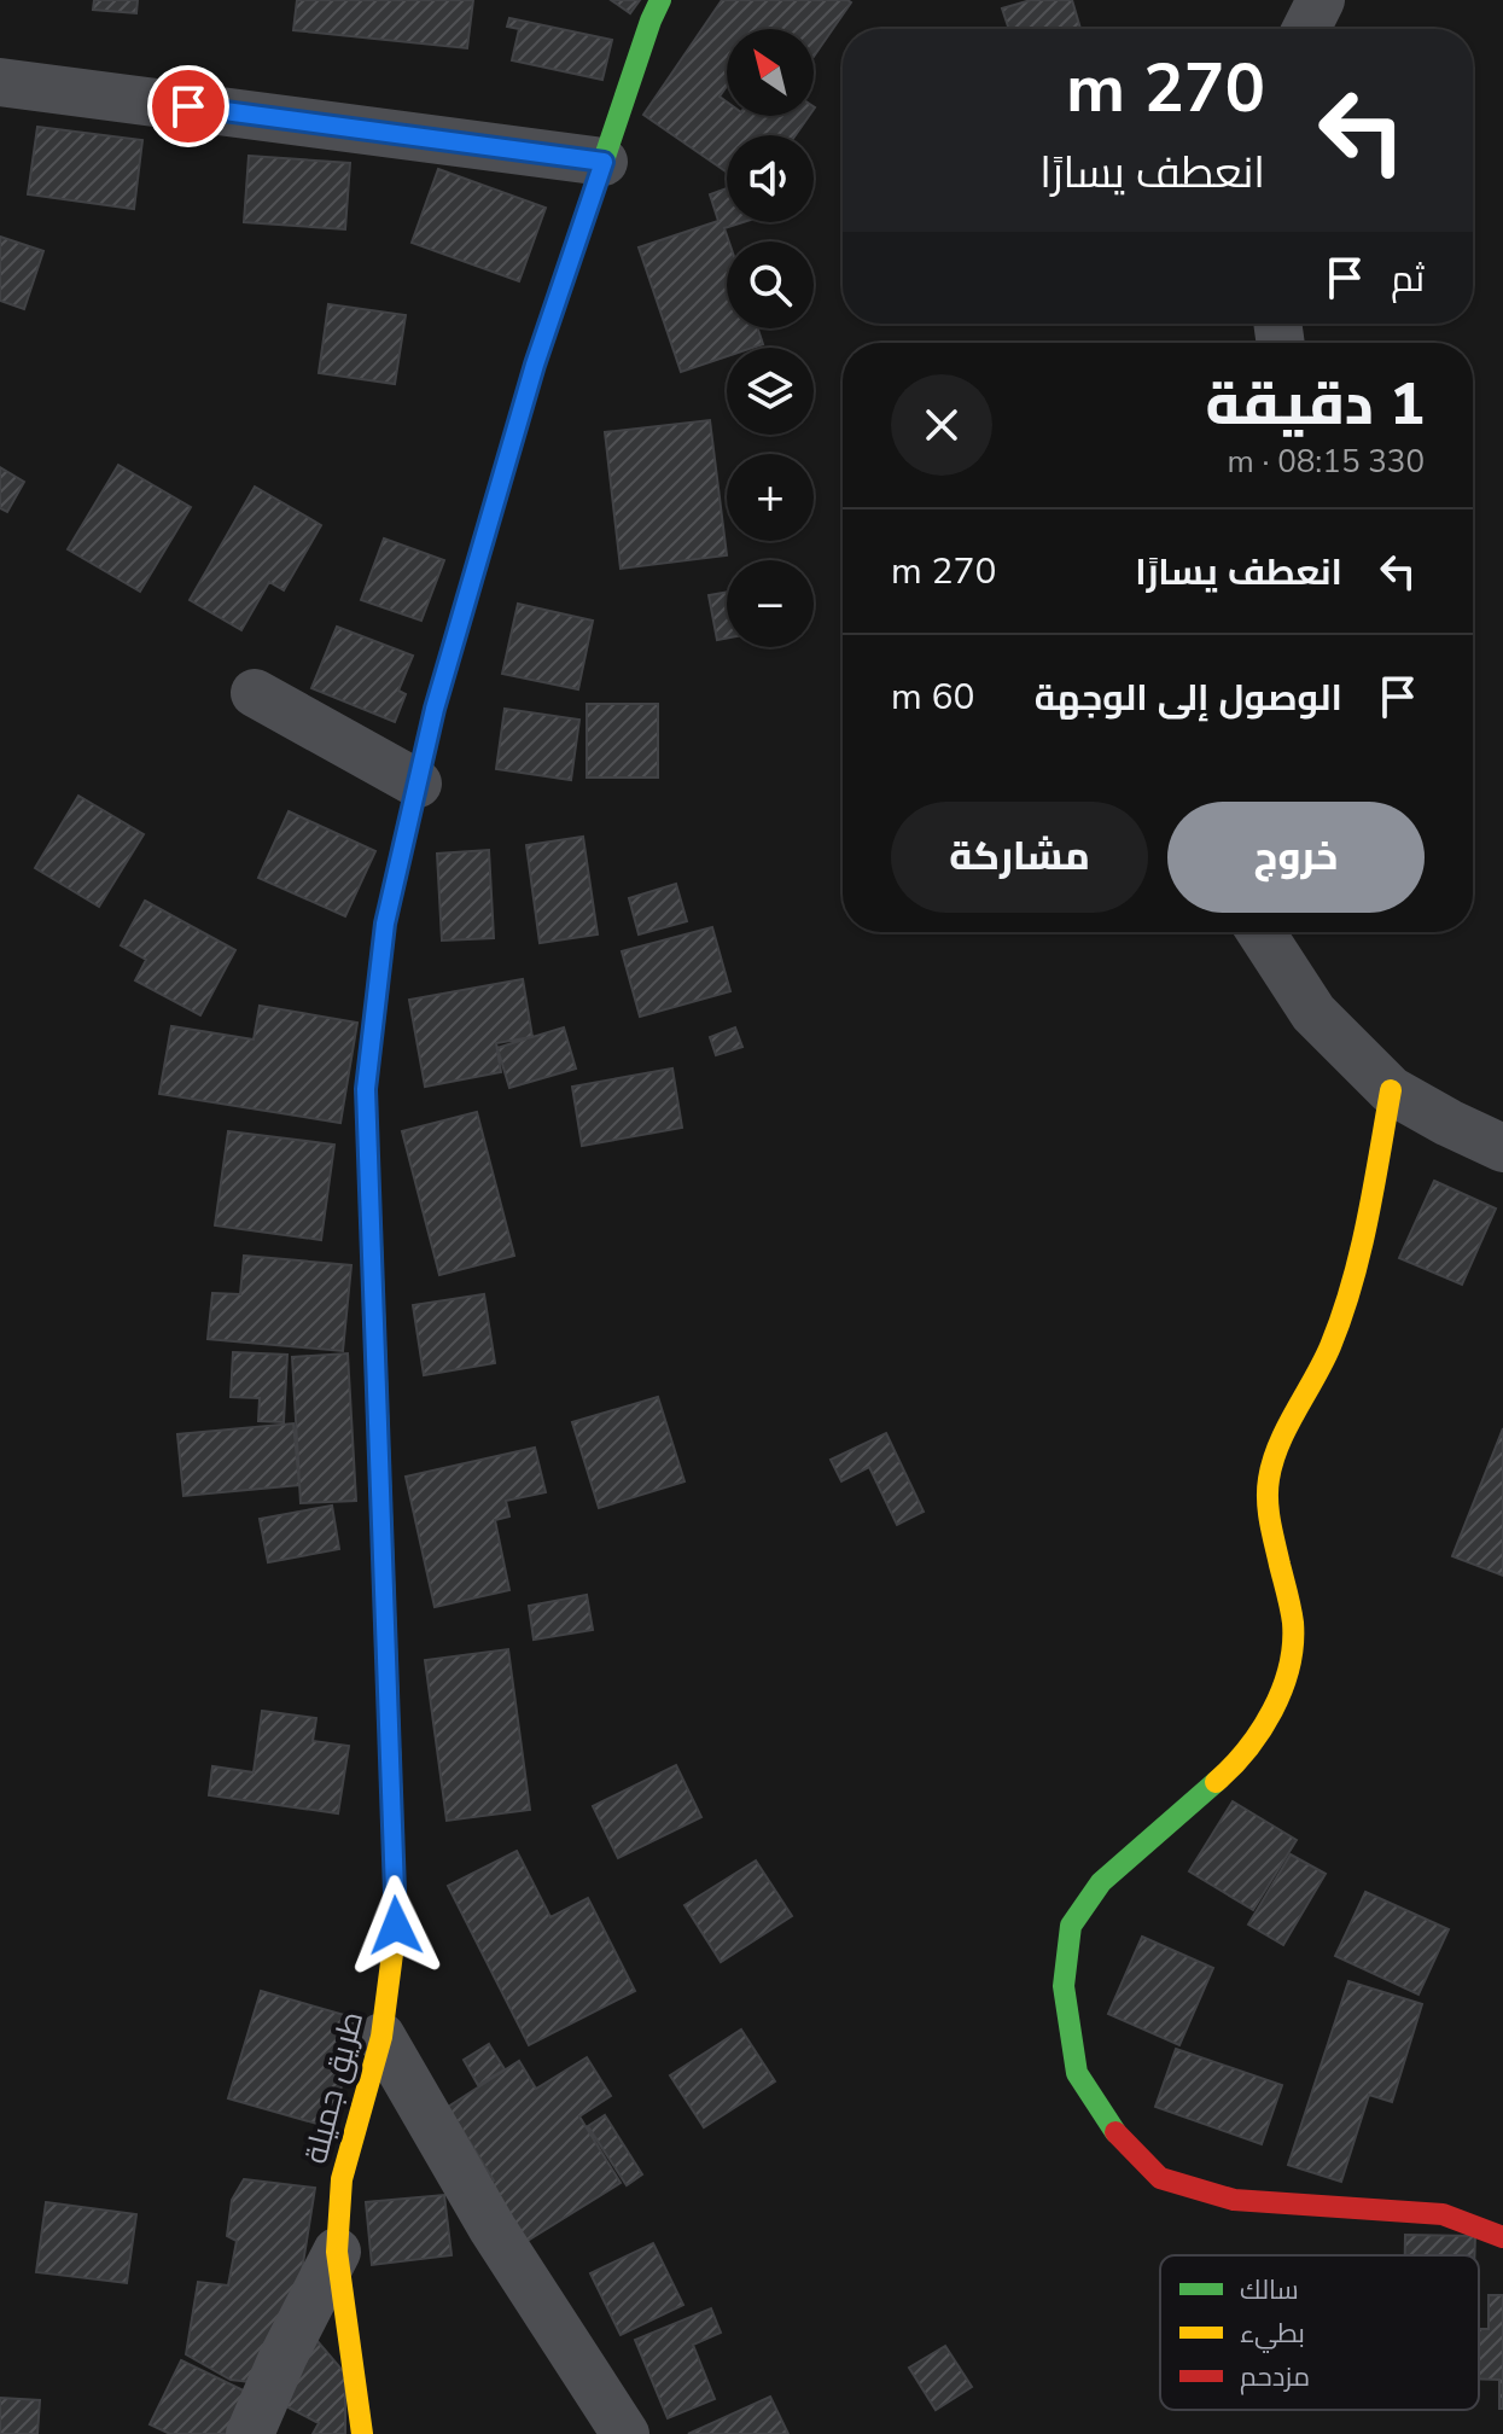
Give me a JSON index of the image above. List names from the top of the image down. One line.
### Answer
{"streets":{"street":["طريق جميلة"]},"legend":["سالك","بطيء","مزدحم"],"north":"top left","page":{"map_buttons":["+","−"],"turn":["270 m","انعطف يسارًا"],"then":"ثم","heading":["1 دقيقة","330 m · 08:15"],"list":[{"name":"انعطف يسارًا","value":"270 m"},{"name":"الوصول إلى الوجهة","value":"60 m"}],"buttons":["خروج","مشاركة"]}}
